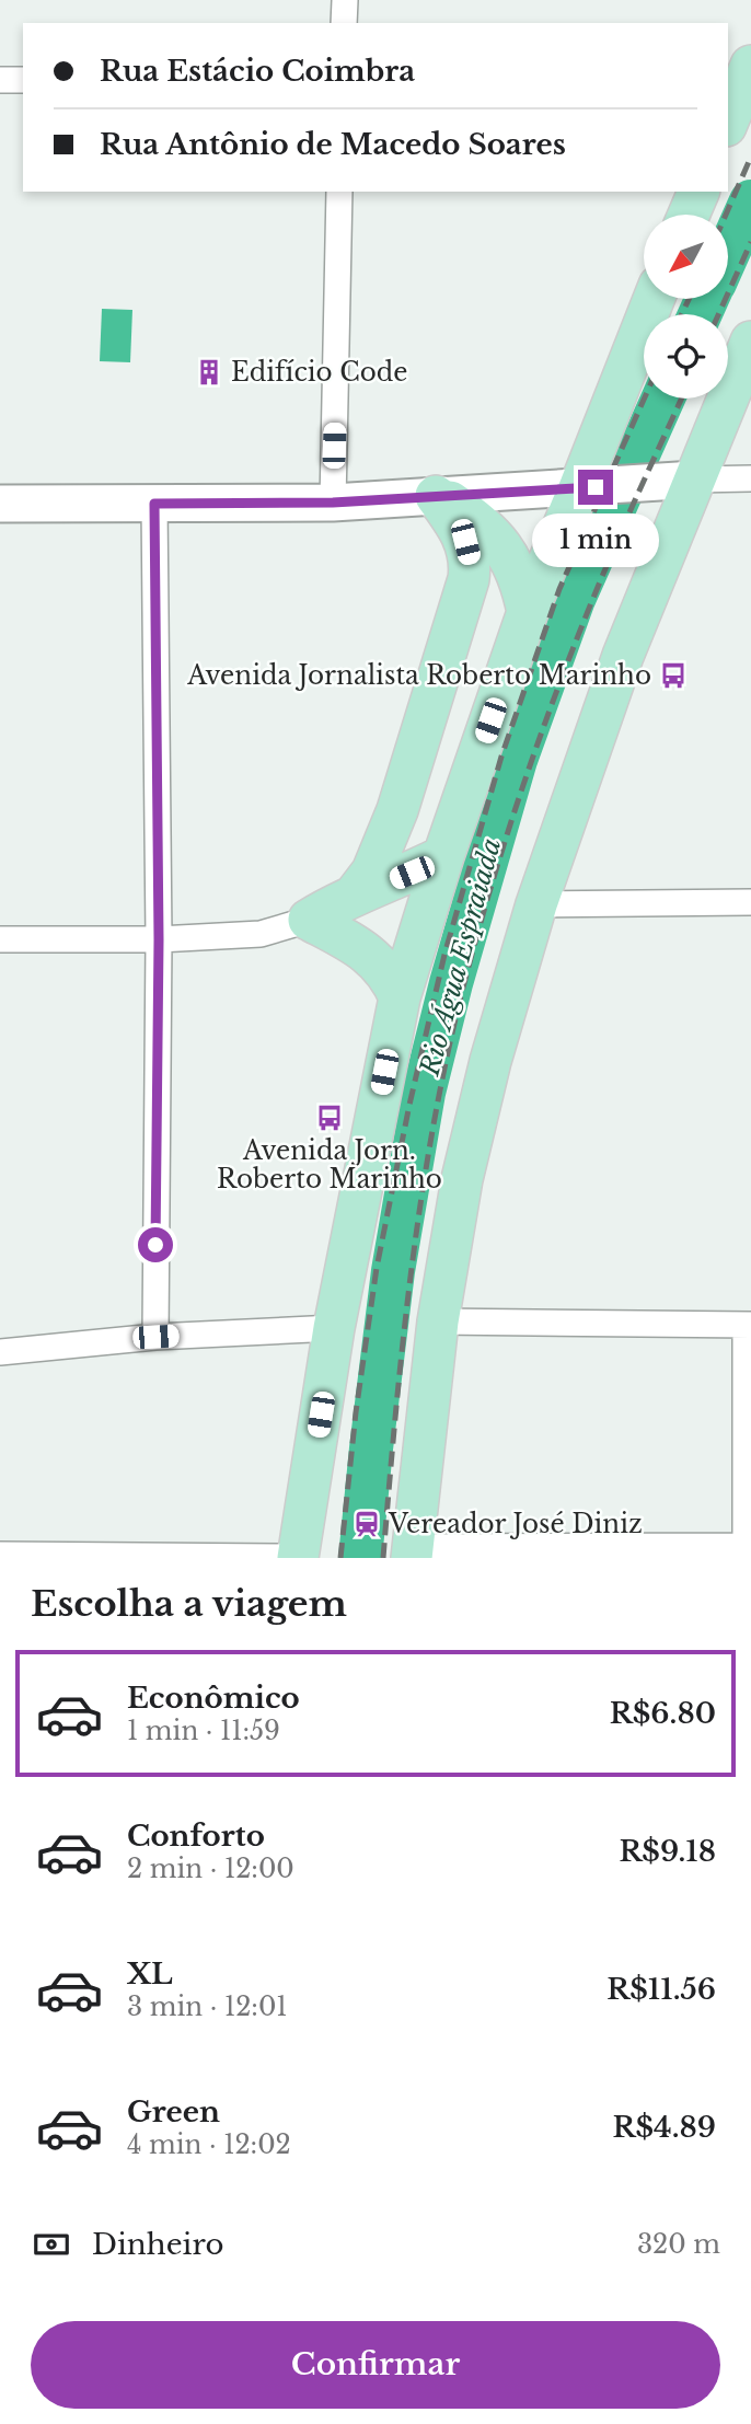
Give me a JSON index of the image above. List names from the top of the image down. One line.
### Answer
{"water":["Rio Água Espraiada"],"places":{"building":["Edifício Code"],"bus stop":["Avenida Jornalista Roberto Marinho","Avenida Jorn. Roberto Marinho"],"station":["Vereador José Diniz"]},"north":"bottom left","page":{"banner":["Rua Estácio Coimbra","Rua Antônio de Macedo Soares"],"bubble":"1 min","heading":"Escolha a viagem","list":[{"name":"Econômico","note":"1 min · 11:59","value":"R$6.80"},{"name":"Conforto","note":"2 min · 12:00","value":"R$9.18"},{"name":"XL","note":"3 min · 12:01","value":"R$11.56"},{"name":"Green","note":"4 min · 12:02","value":"R$4.89"}],"pay":["Dinheiro","320 m"],"buttons":"Confirmar"}}
